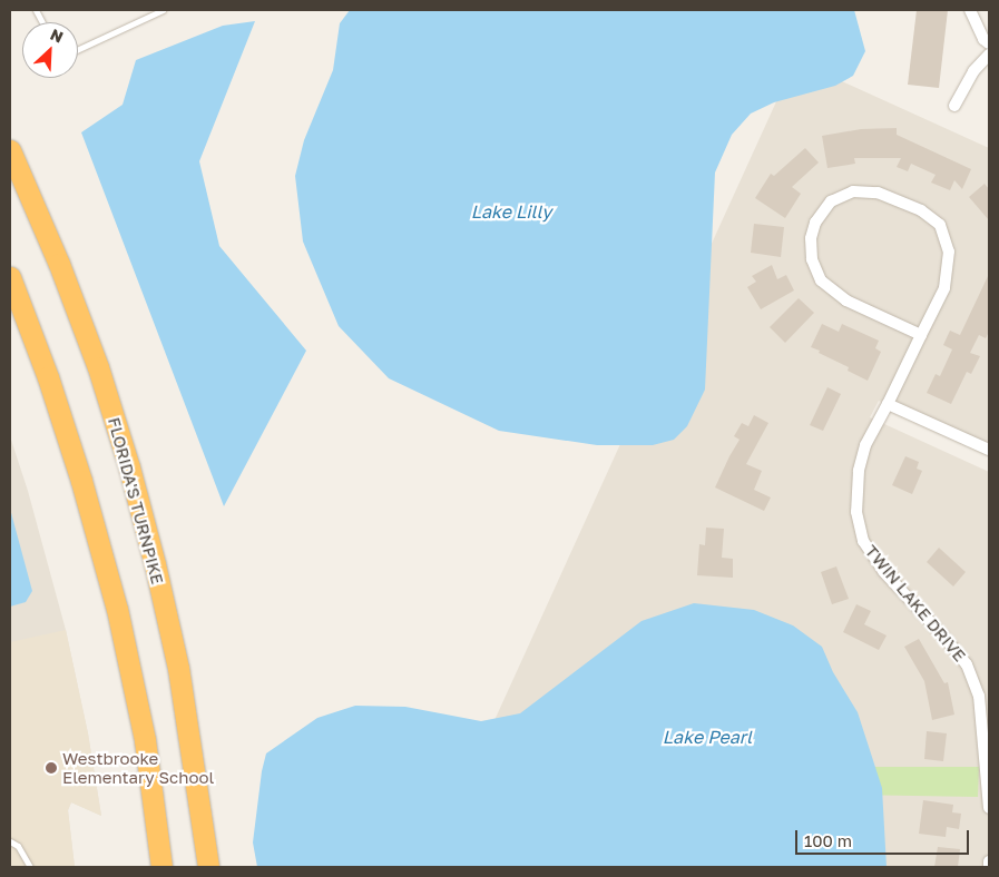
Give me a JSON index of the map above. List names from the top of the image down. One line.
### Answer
{"streets":{"highway":["FLORIDA'S TURNPIKE"],"street":["TWIN LAKE DRIVE"]},"water":["Lake Lilly","Lake Pearl"],"places":["Westbrooke Elementary School"],"scale_bar":"100 m","north":"top right"}
